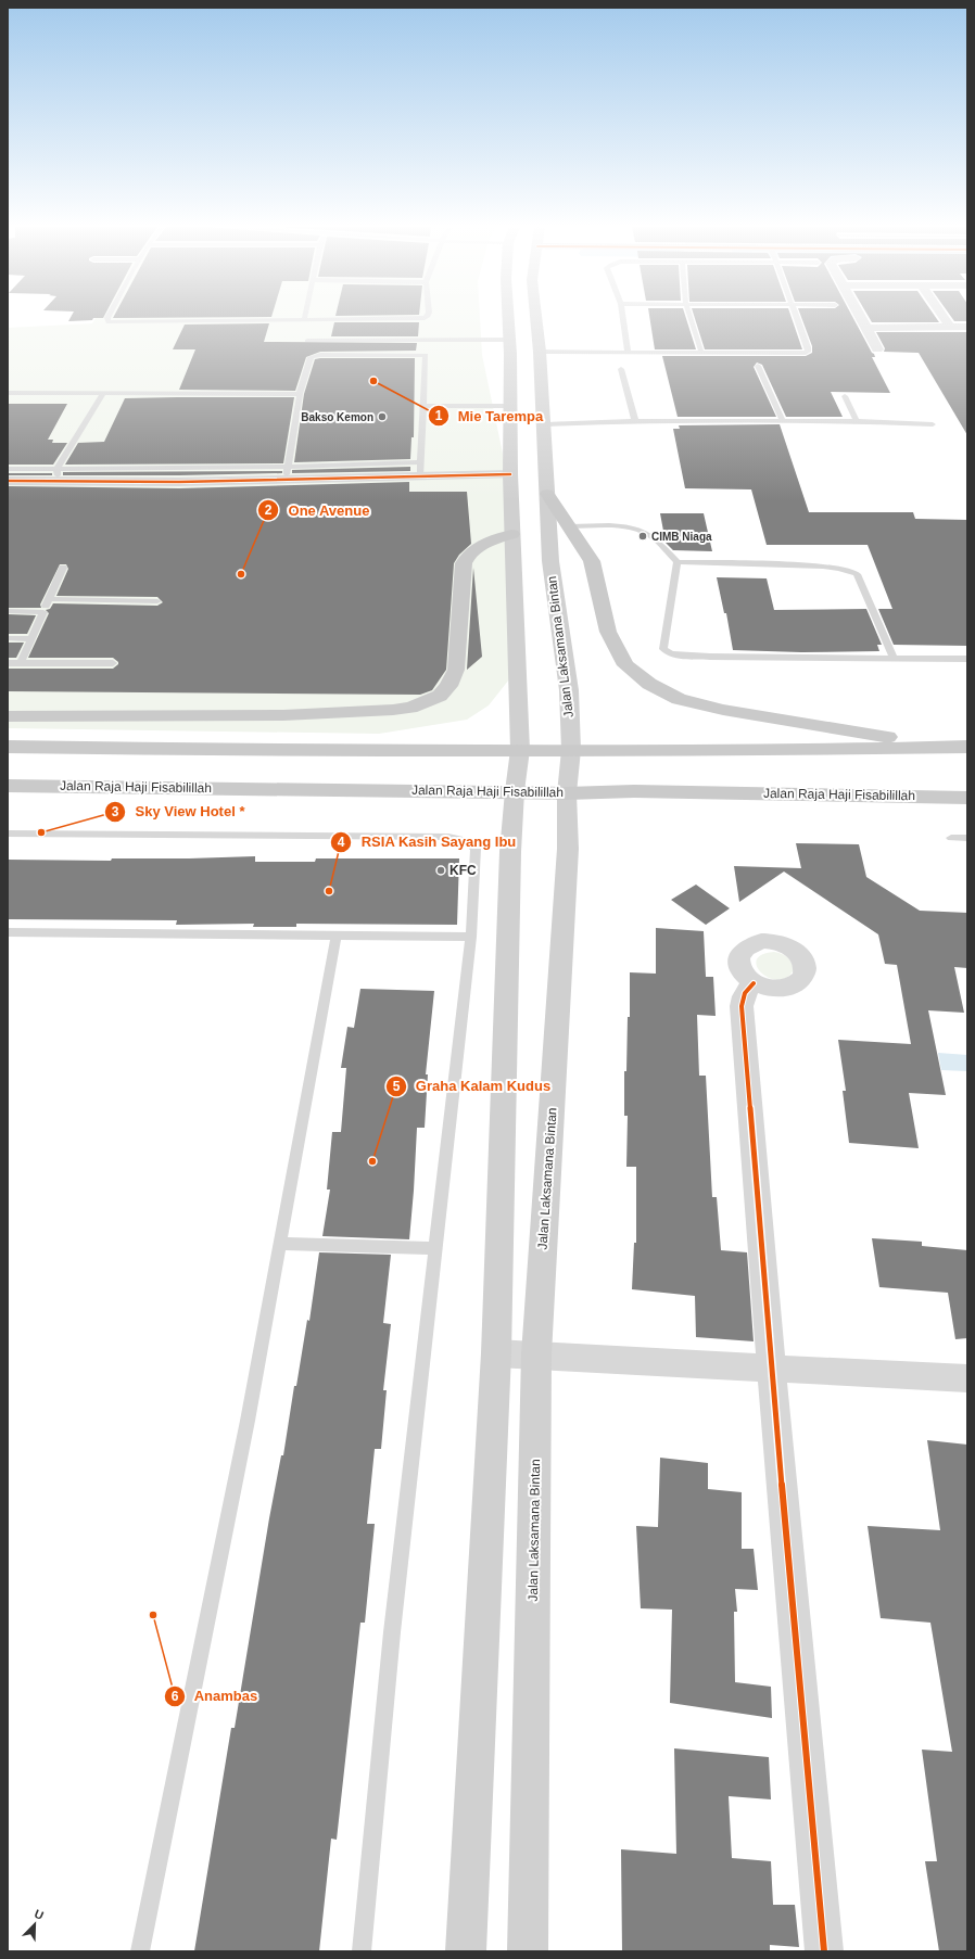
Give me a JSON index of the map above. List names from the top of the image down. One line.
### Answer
{"streets":{"main road":["Jalan Laksamana Bintan","Jalan Raja Haji Fisabilillah"]},"crossings":[["Jalan Laksamana Bintan","Jalan Raja Haji Fisabilillah"]],"places":["Mie Tarempa","Bakso Kemon","CIMB Niaga","One Avenue","Sky View Hotel *","KFC","RSIA Kasih Sayang Ibu","Graha Kalam Kudus","Anambas"],"north":"top right"}
